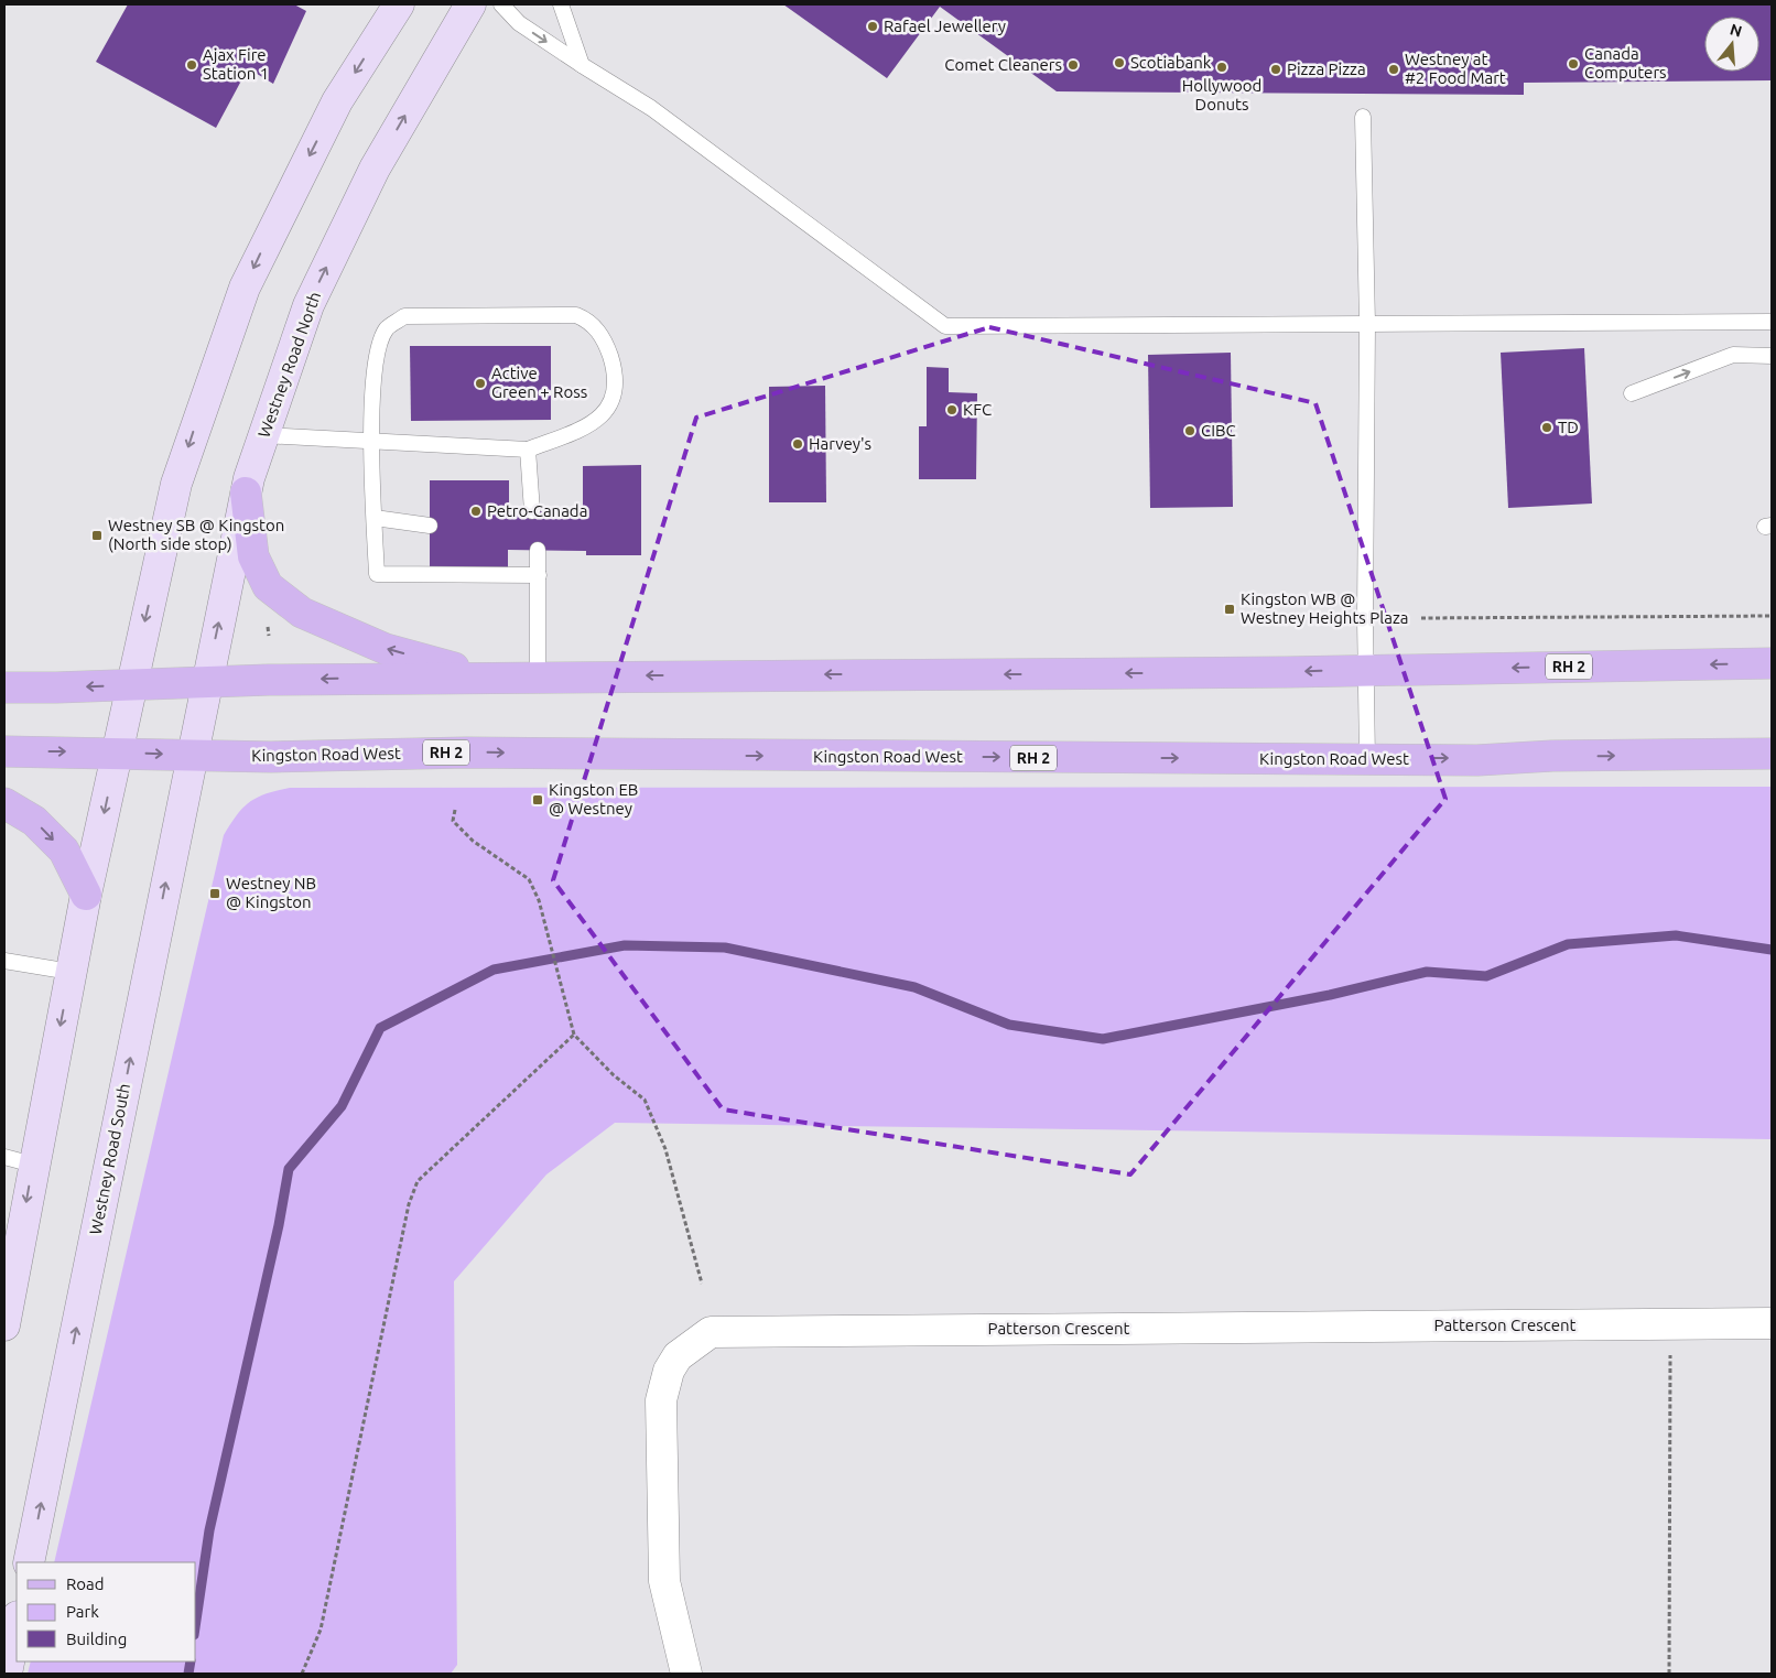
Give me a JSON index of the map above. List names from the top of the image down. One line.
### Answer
{"streets":{"main road":["Westney Road North","RH 2","Kingston Road West","Westney Road South"],"street":["Patterson Crescent"]},"crossings":[["Westney Road North","RH 2"],["Westney Road North","Kingston Road West"],["Westney Road North","Westney Road South"],["Kingston Road West","Westney Road South"]],"places":{"other":["Rafael Jewellery","Scotiabank","Canada Computers","Ajax Fire Station 1","Comet Cleaners","Hollywood Donuts","Pizza Pizza","Westney at #2 Food Mart","Active Green + Ross","KFC","TD","CIBC","Harvey's","Petro-Canada"],"transit":["Westney SB @ Kingston (North side stop)","Kingston WB @ Westney Heights Plaza","Kingston EB @ Westney","Westney NB @ Kingston"]},"legend":["Road","Park","Building"],"north":"top"}
